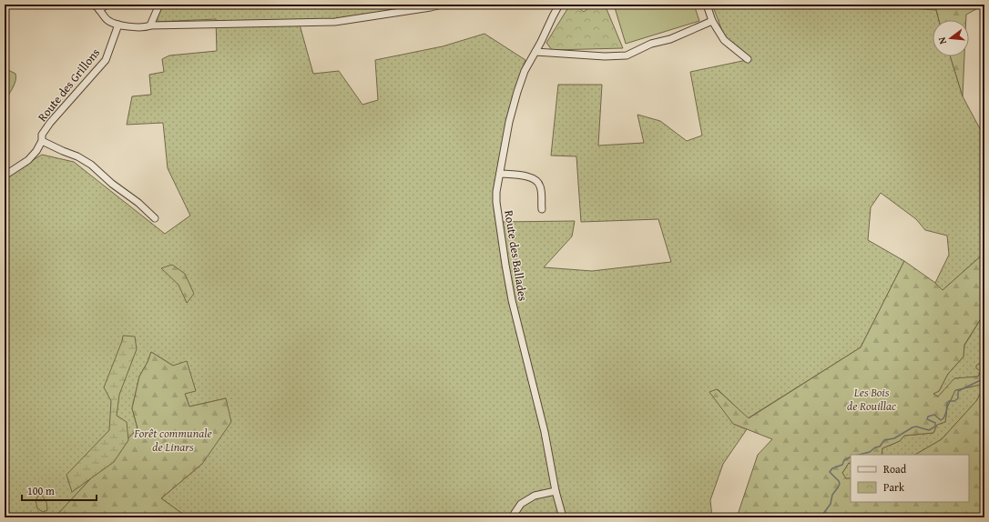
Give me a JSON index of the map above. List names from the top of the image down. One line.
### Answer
{"streets":{"street":["Route des Grillons","Route des Ballades"]},"parks":["Les Bois de Rouillac","Forêt communale de Linars"],"legend":["Road","Park"],"scale_bar":"100 m","north":"left"}
